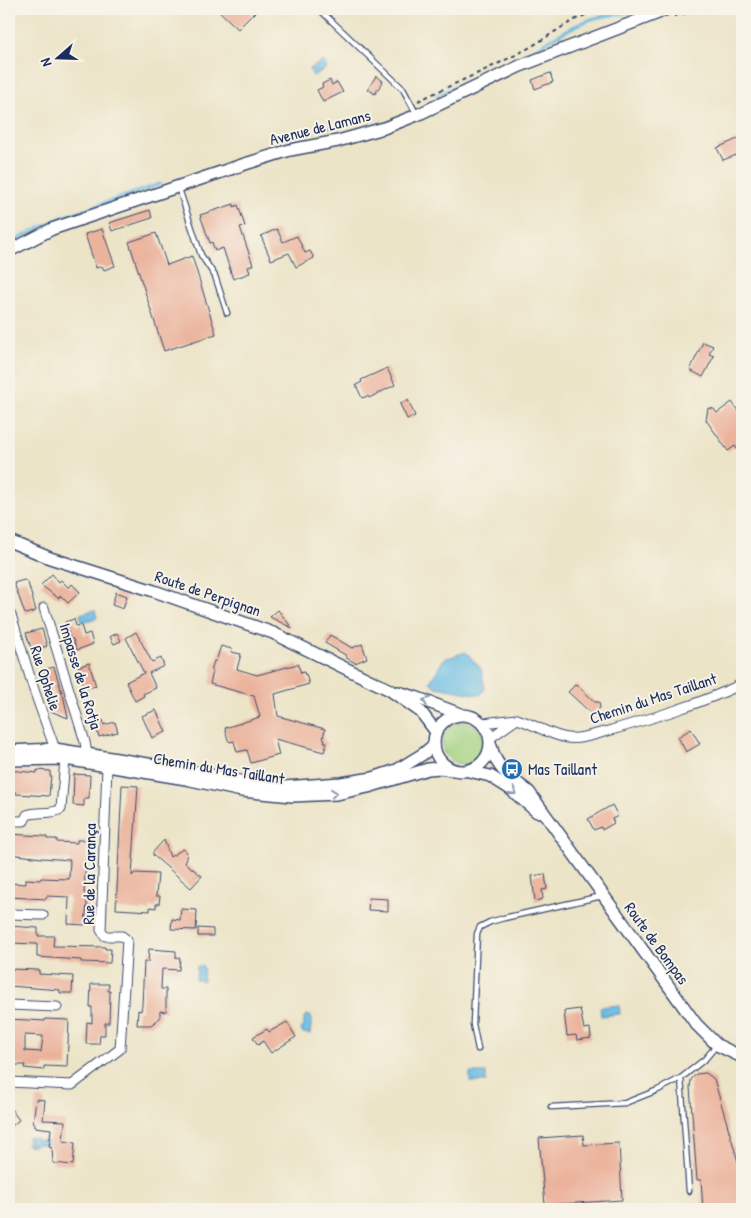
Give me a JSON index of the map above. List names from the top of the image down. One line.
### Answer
{"streets":{"main road":["Avenue de Lamans","Route de Perpignan","Chemin du Mas Taillant","Route de Bompas"],"street":["Impasse de la Rotja","Rue Ophelie","Rue de la Carança"]},"crossings":[["Route de Perpignan","Chemin du Mas Taillant"],["Impasse de la Rotja","Chemin du Mas Taillant"],["Rue Ophelie","Chemin du Mas Taillant"],["Chemin du Mas Taillant","Rue de la Carança"]],"places":{"bus stop":["Mas Taillant"]},"north":"left"}
